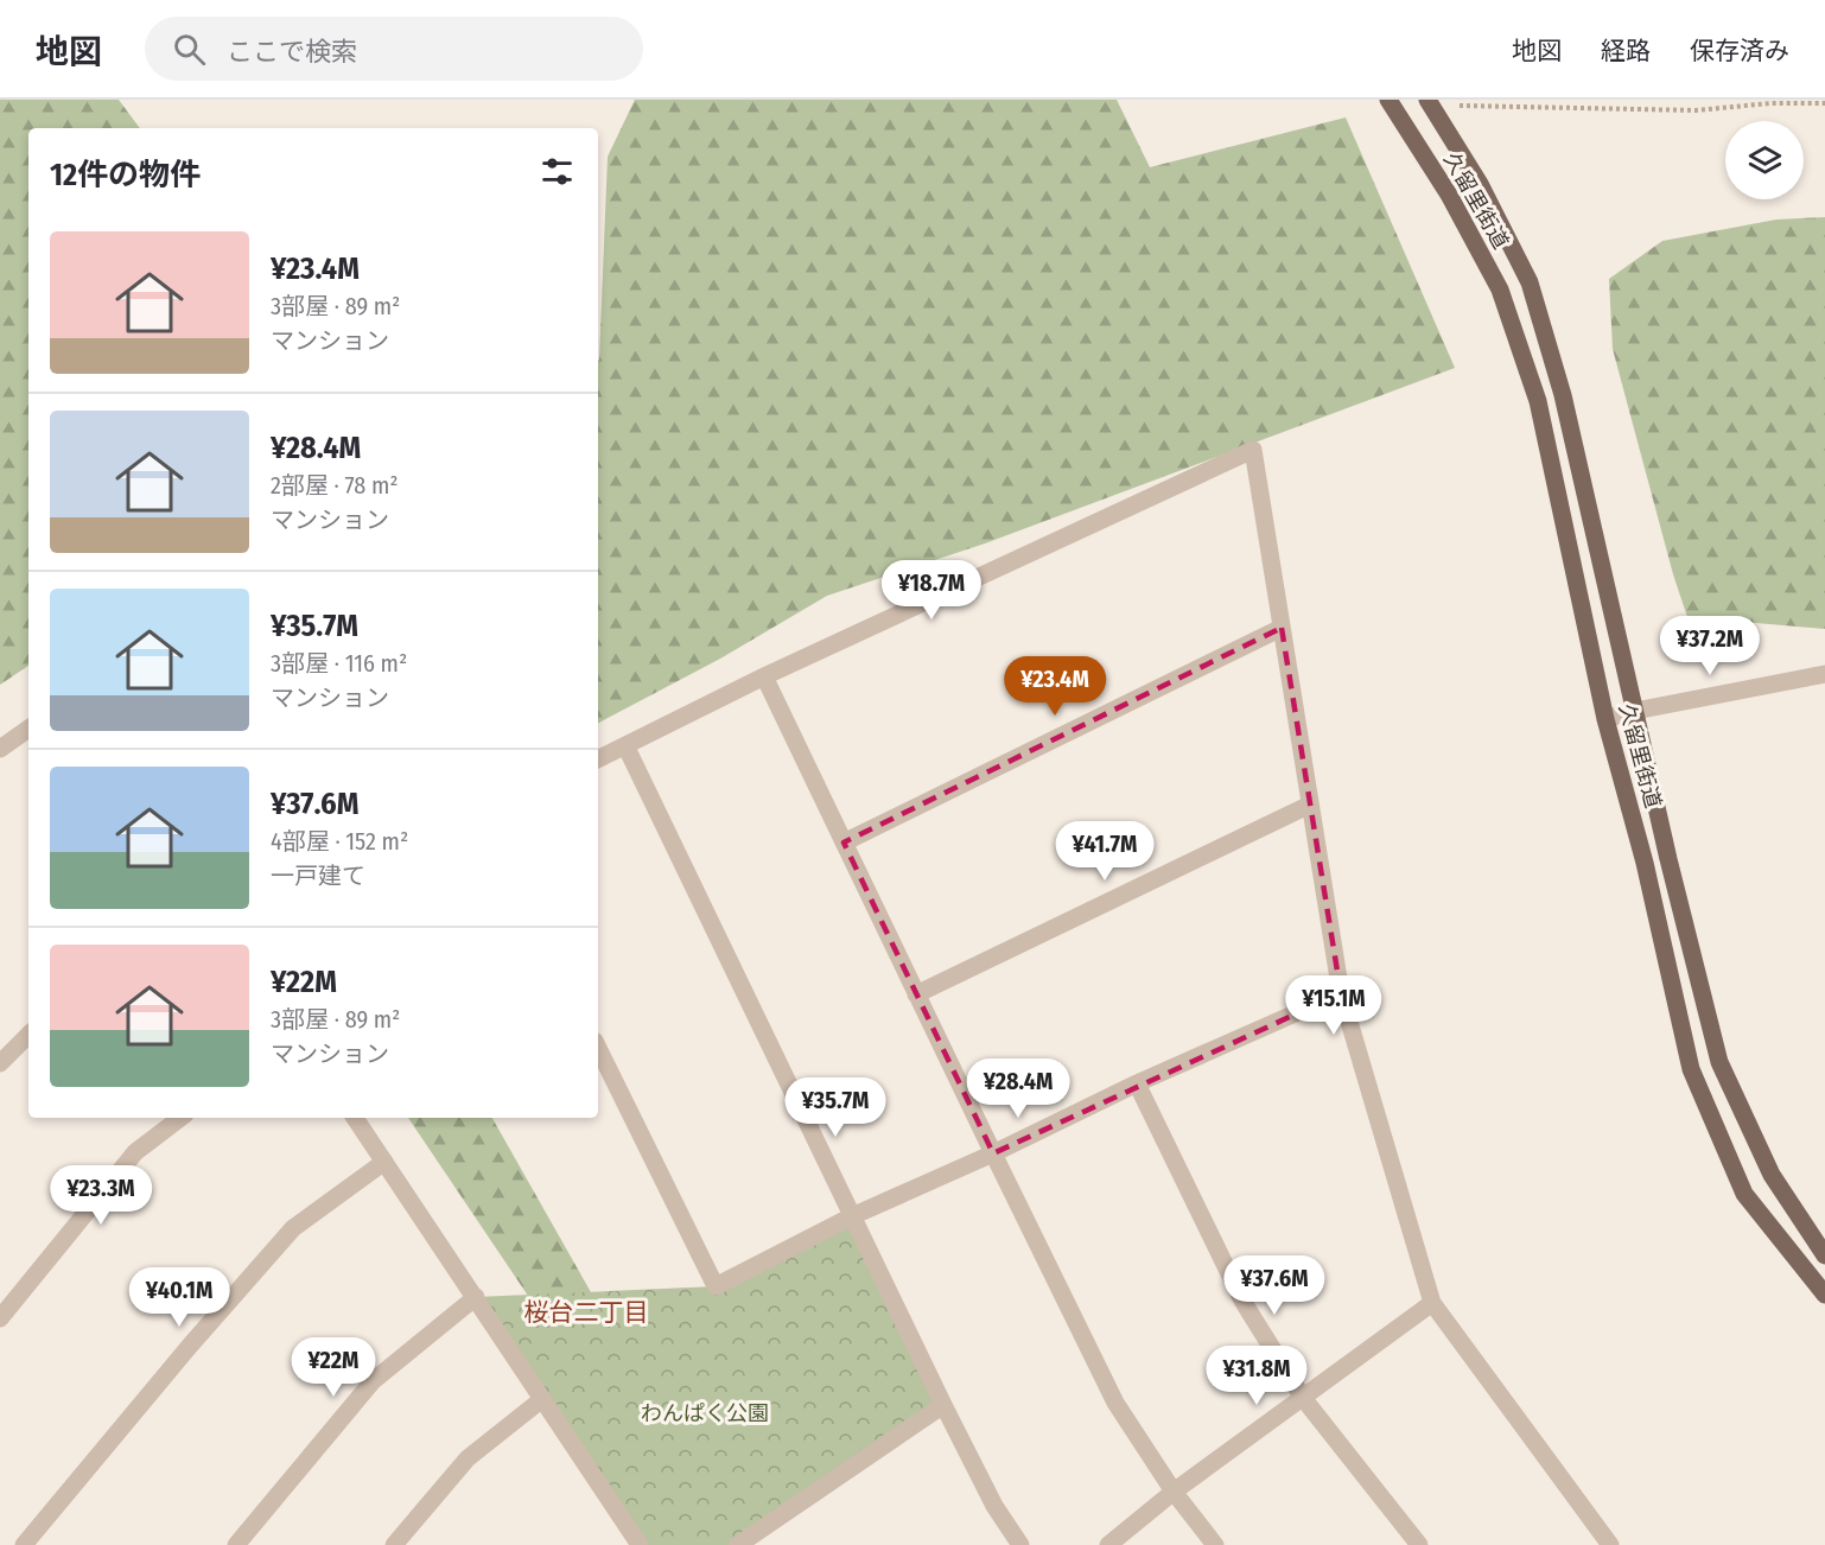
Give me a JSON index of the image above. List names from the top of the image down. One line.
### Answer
{"streets":{"main road":["久留里街道"]},"districts":["桜台二丁目"],"parks":["わんぱく公園"],"page":{"header":"地図","search":"ここで検索","nav":["地図","経路","保存済み"],"heading":"12件の物件","list":[{"name":"¥23.4M","note":"3部屋 · 89 m² · マンション"},{"name":"¥28.4M","note":"2部屋 · 78 m² · マンション"},{"name":"¥35.7M","note":"3部屋 · 116 m² · マンション"},{"name":"¥37.6M","note":"4部屋 · 152 m² · 一戸建て"},{"name":"¥22M","note":"3部屋 · 89 m² · マンション"}],"price":["¥18.7M","¥37.2M","¥23.4M","¥41.7M","¥15.1M","¥28.4M","¥35.7M","¥23.3M","¥37.6M","¥40.1M","¥22M","¥31.8M"]}}
